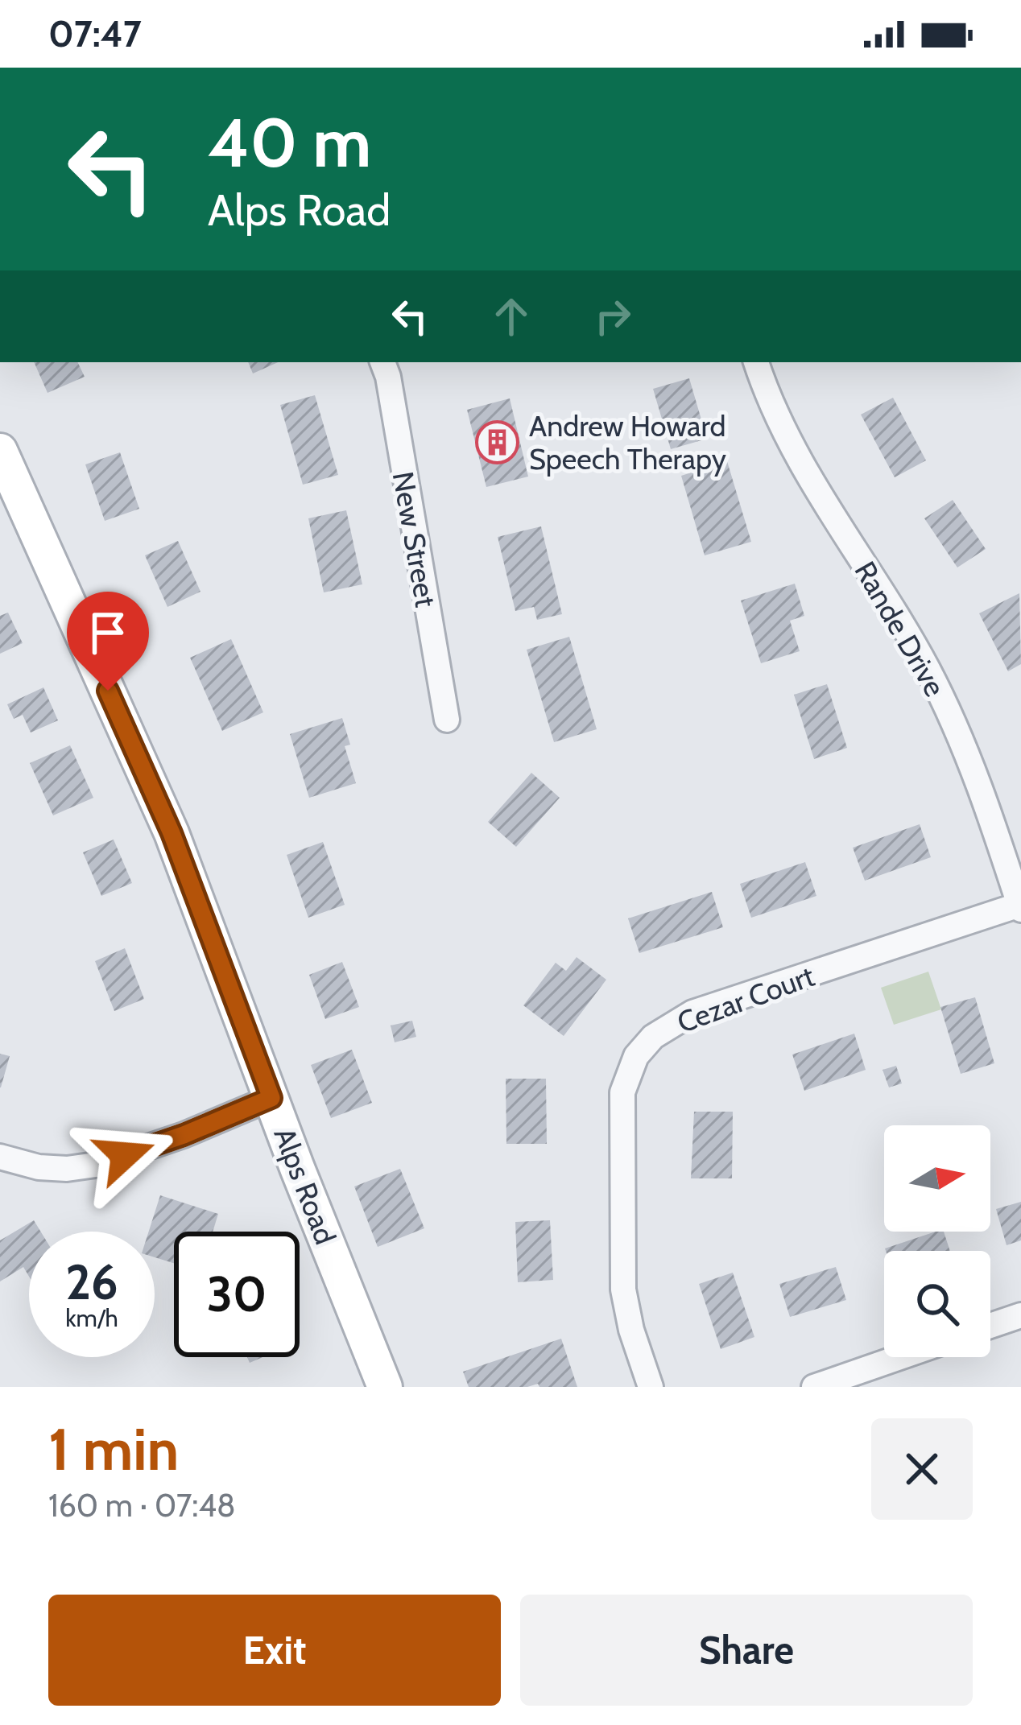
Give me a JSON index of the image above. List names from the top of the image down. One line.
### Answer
{"streets":{"main road":["Alps Road"],"street":["New Street","Rande Drive","Cezar Court"]},"crossings":[["Rande Drive","Cezar Court"]],"places":{"building":["Andrew Howard Speech Therapy"]},"north":"right","page":{"status":"07:47","turn":["40 m","Alps Road"],"speed":"26 km/h","limit":"30","heading":["1 min","160 m · 07:48"],"buttons":["Exit","Share"]}}
